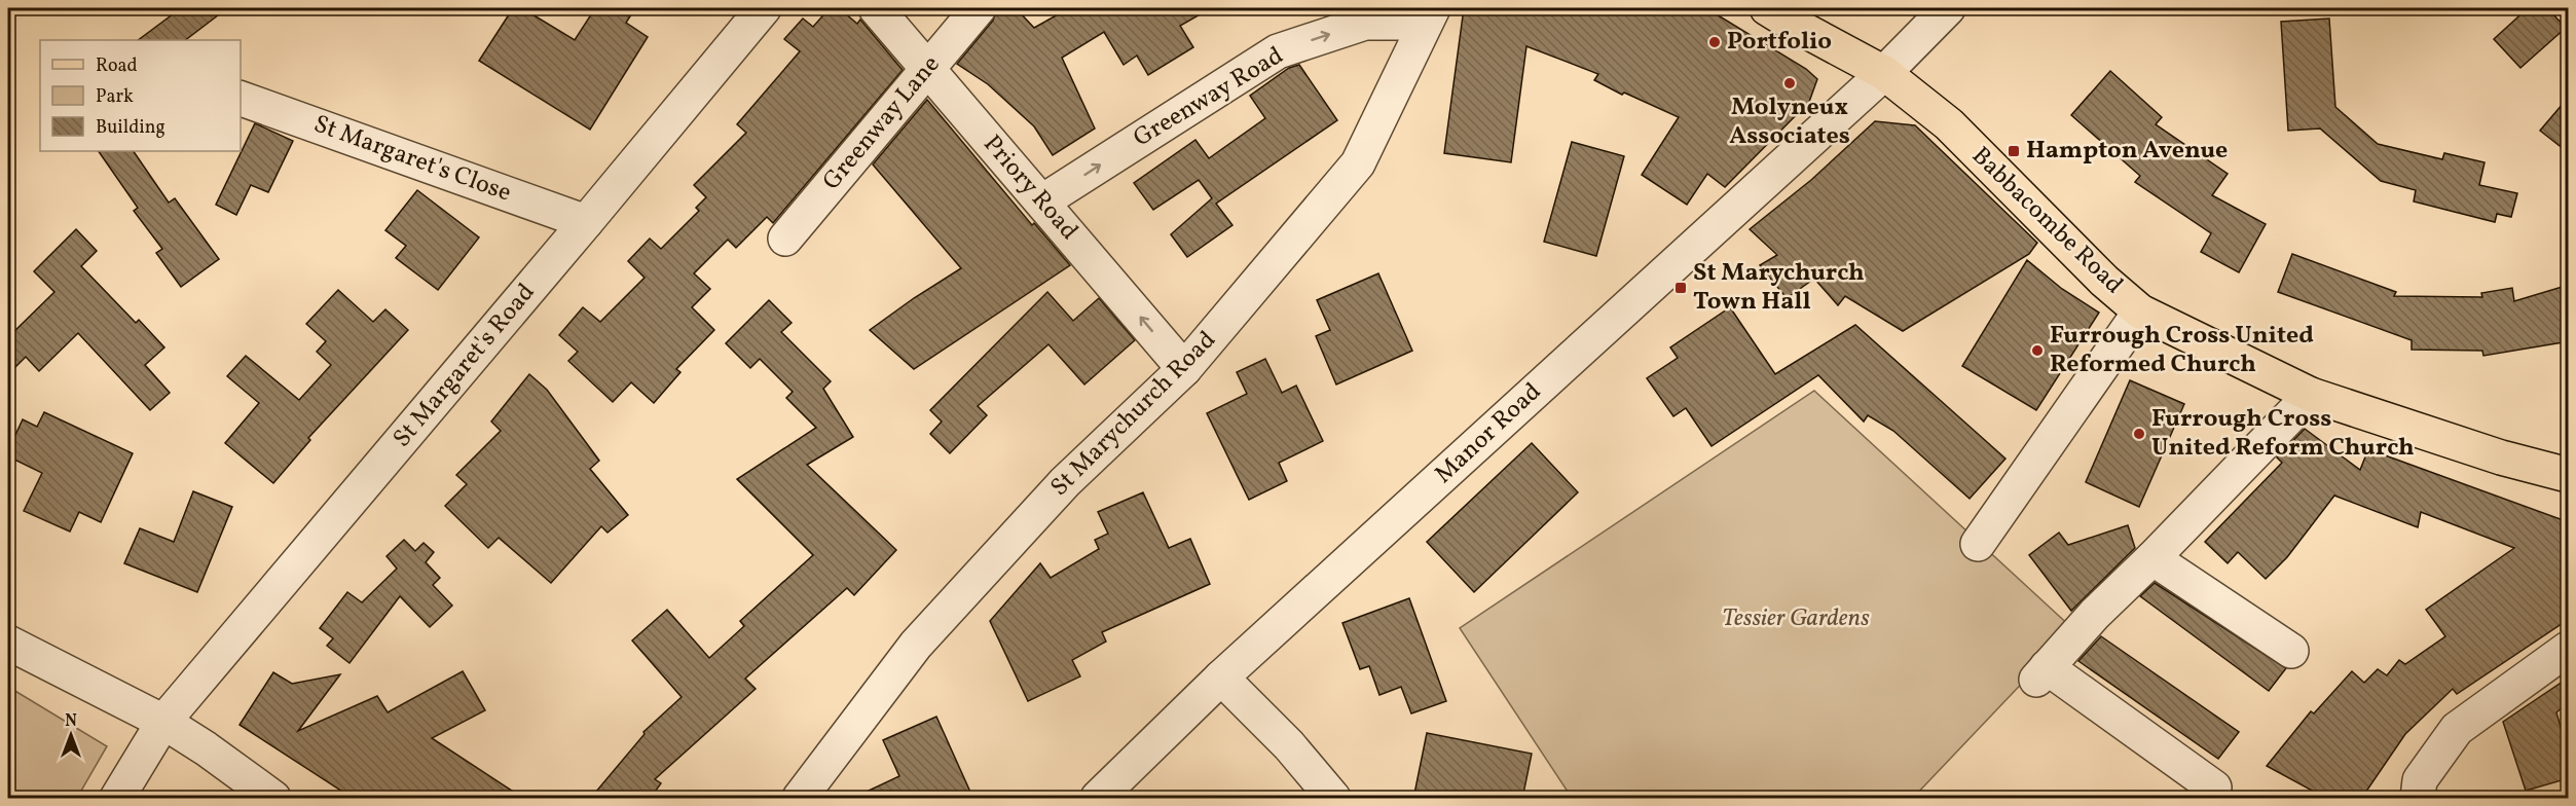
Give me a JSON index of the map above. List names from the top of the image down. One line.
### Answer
{"streets":{"main road":["Babbacombe Road"],"street":["Greenway Road","Greenway Lane","St Margaret's Close","Priory Road","St Margaret's Road","St Marychurch Road","Manor Road"]},"crossings":[["Greenway Road","Priory Road"],["Greenway Road","St Marychurch Road"],["Greenway Lane","Priory Road"],["St Margaret's Close","St Margaret's Road"],["Priory Road","St Marychurch Road"],["Babbacombe Road","Manor Road"]],"one_way":["Greenway Road","Priory Road"],"parks":["Tessier Gardens"],"places":{"other":["Portfolio","Molyneux Associates","Furrough Cross United Reformed Church","Furrough Cross United Reform Church"],"transit":["Hampton Avenue","St Marychurch Town Hall"]},"legend":["Road","Park","Building"],"north":"top"}
